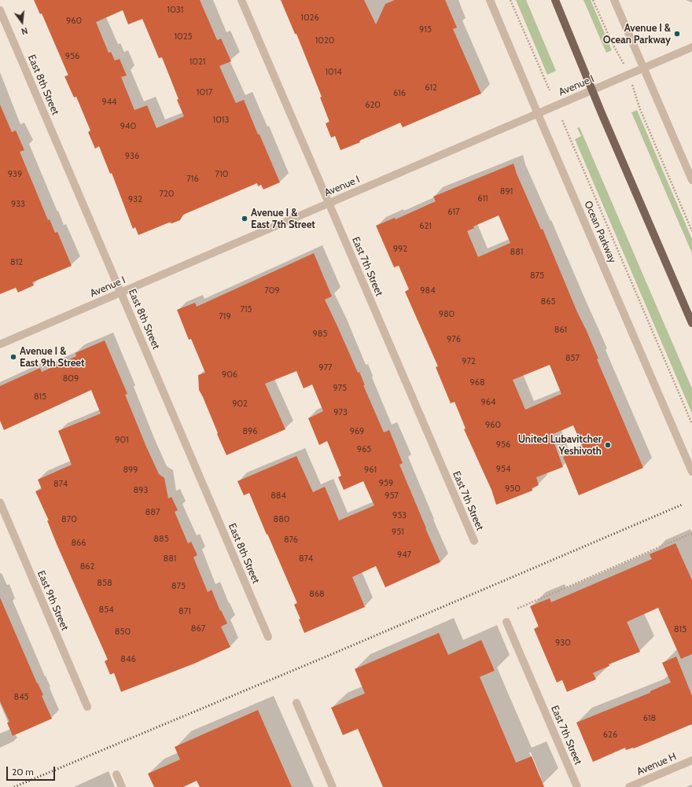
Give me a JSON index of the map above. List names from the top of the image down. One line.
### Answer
{"streets":{"street":["East 8th Street","Avenue I","Ocean Parkway","East 7th Street","East 9th Street","Avenue H"]},"crossings":[["East 8th Street","Avenue I"],["Avenue I","Ocean Parkway"],["Avenue I","East 7th Street"]],"places":["Avenue I & Ocean Parkway","Avenue I & East 7th Street","Avenue I & East 9th Street","United Lubavitcher Yeshivoth"],"house_numbers":["1031","1026","960","915","1025","1020","956","1021","1014","612","1017","616","944","620","1013","940","936","939","710","716","891","720","611","932","933","617","621","992","881","812","875","709","984","865","715","980","719","861","985","976","857","972","977","906","809","968","975","815","964","902","973","960","896","969","901","956","965","954","899","961","959","874","950","893","884","957","887","953","870","880","951","885","876","866","947","881","874","862","858","875","868","854","871","867","815","850","930","846","845","618","626"],"scale_bar":"20 m","north":"bottom"}
